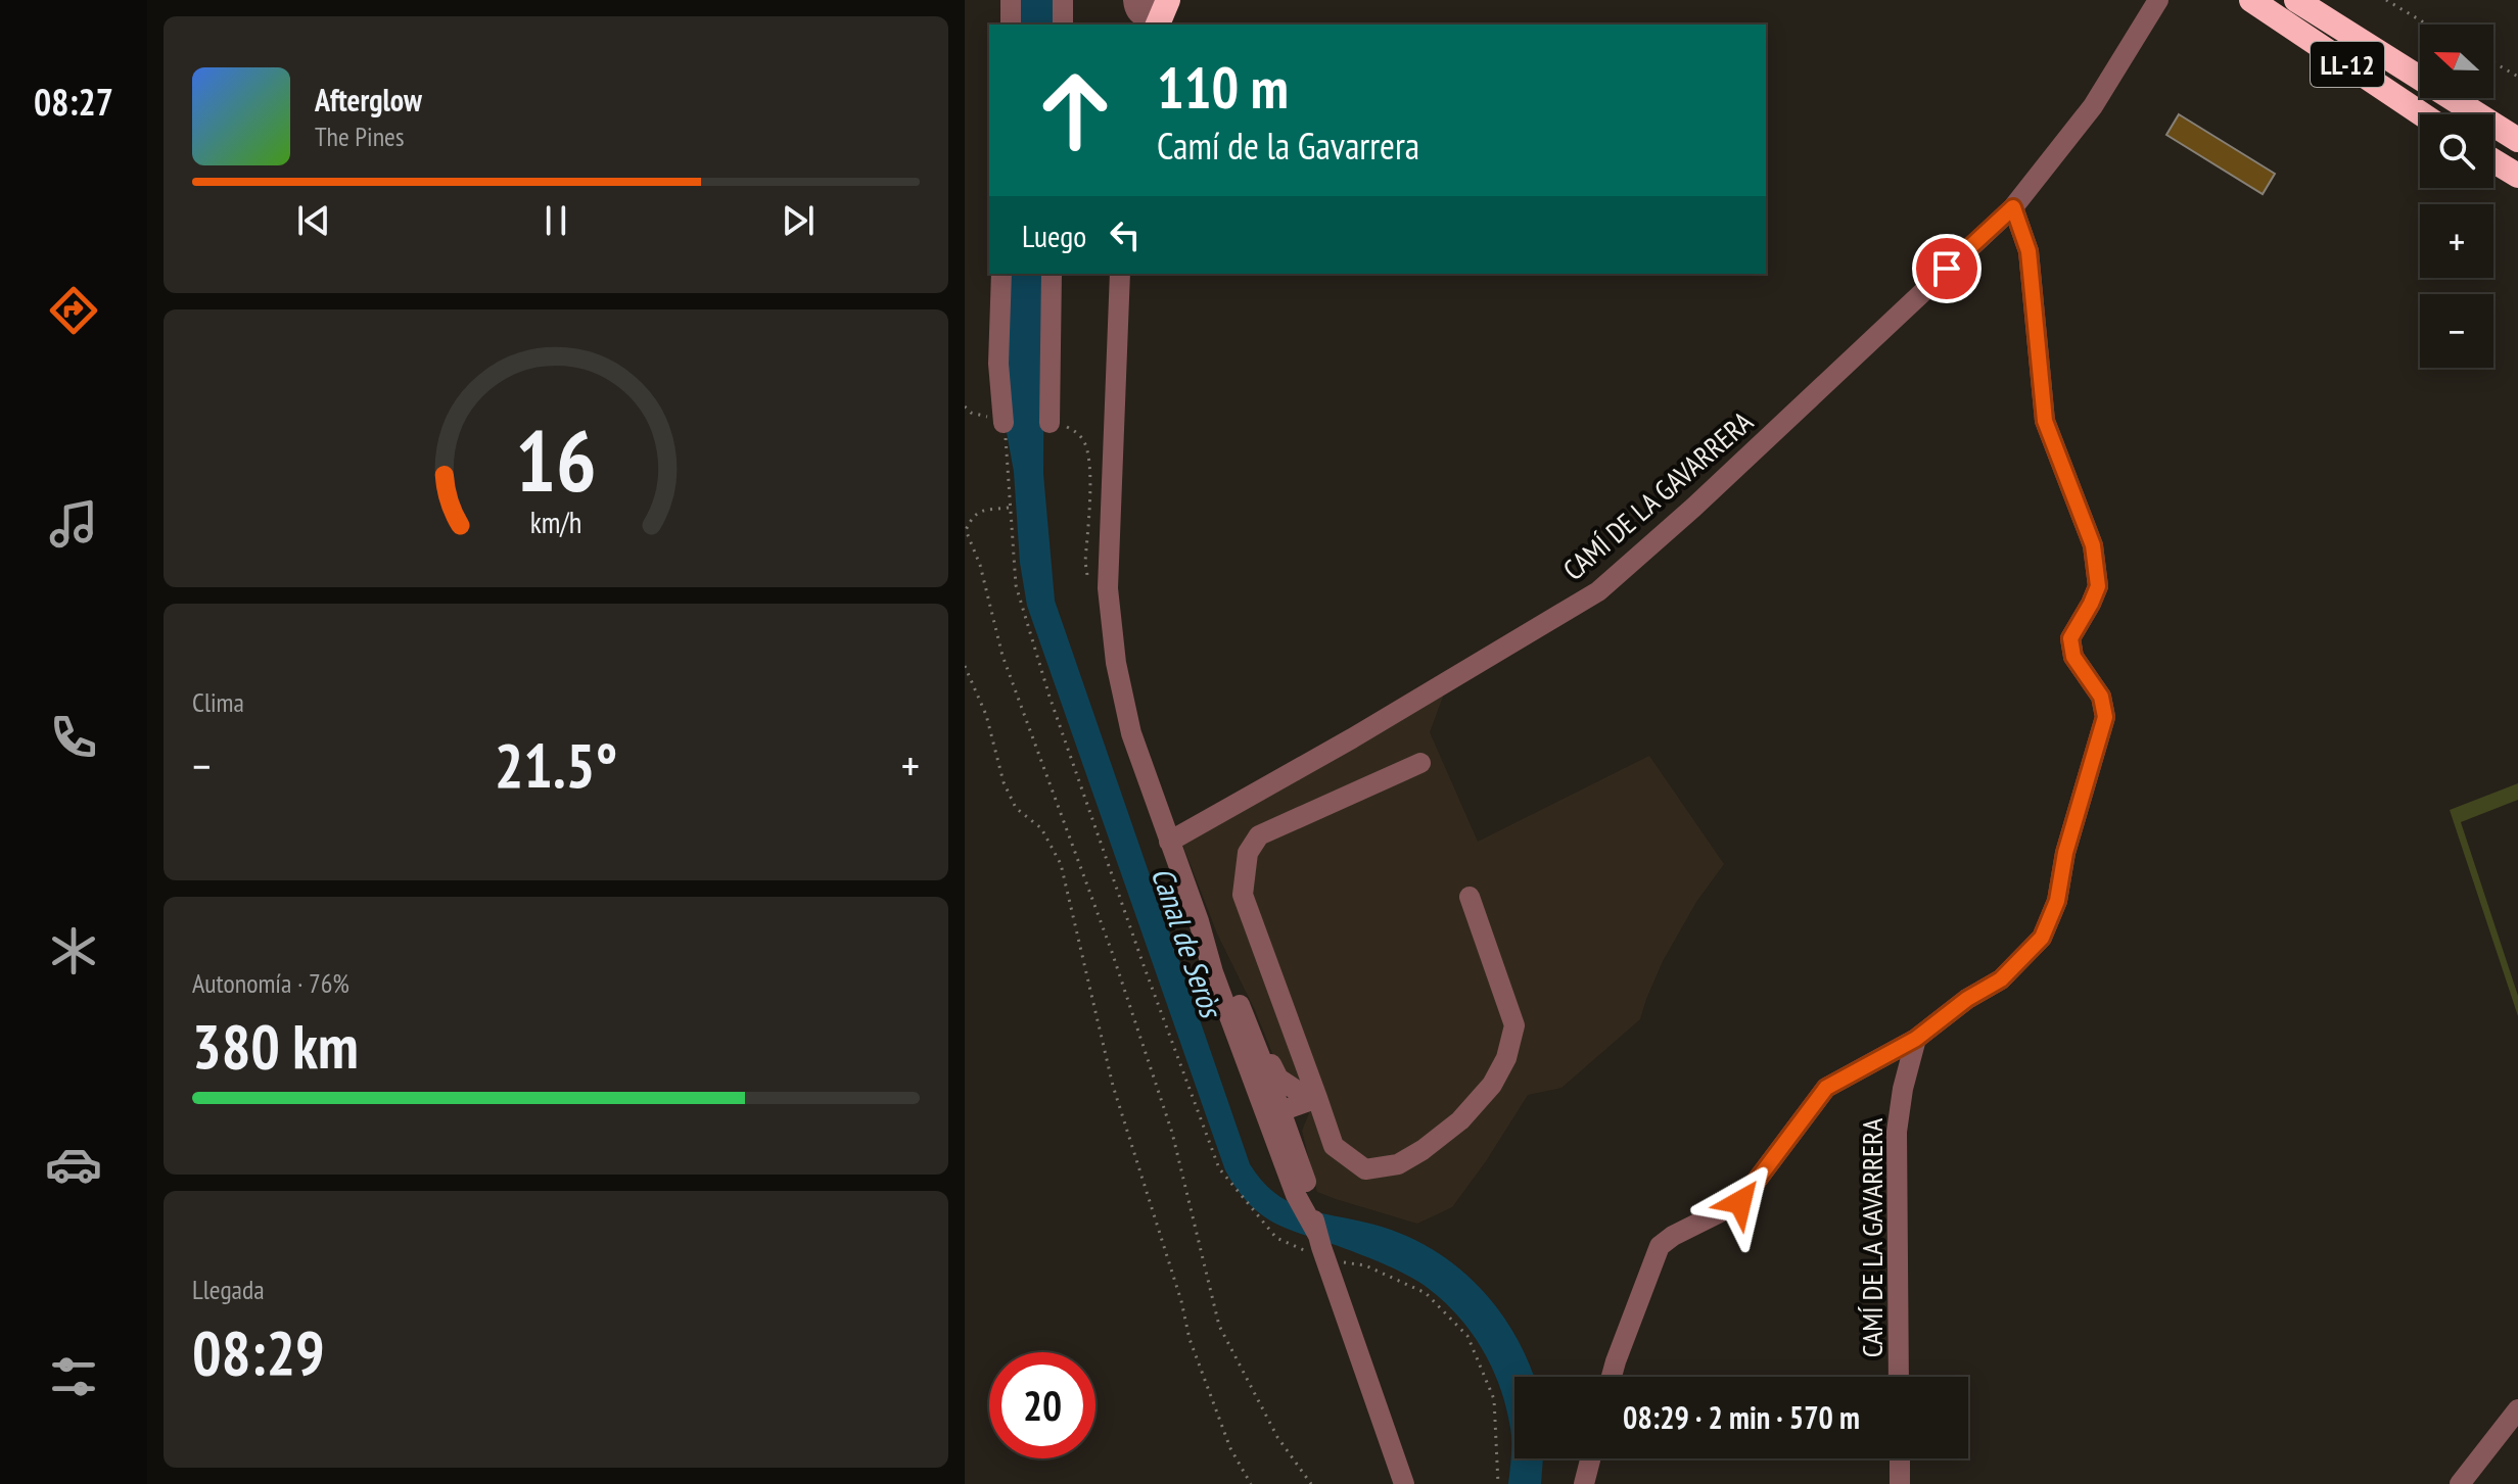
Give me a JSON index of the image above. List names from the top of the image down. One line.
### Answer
{"streets":{"highway":["LL-12"],"street":["CAMÍ DE LA GAVARRERA"]},"water":["Canal de Seròs"],"north":"left","page":{"tabs":"08:27","map_buttons":["+","−"],"turn":["110 m","Camí de la Gavarrera"],"song":["Afterglow","The Pines"],"then":"Luego","tile":["Clima",["Autonomía · 76%","380 km"],["Llegada","08:29"]],"heat":["−","21.5°","+"],"limit":"20","trip":"08:29 · 2 min · 570 m","gauge":["16","km/h"]}}
